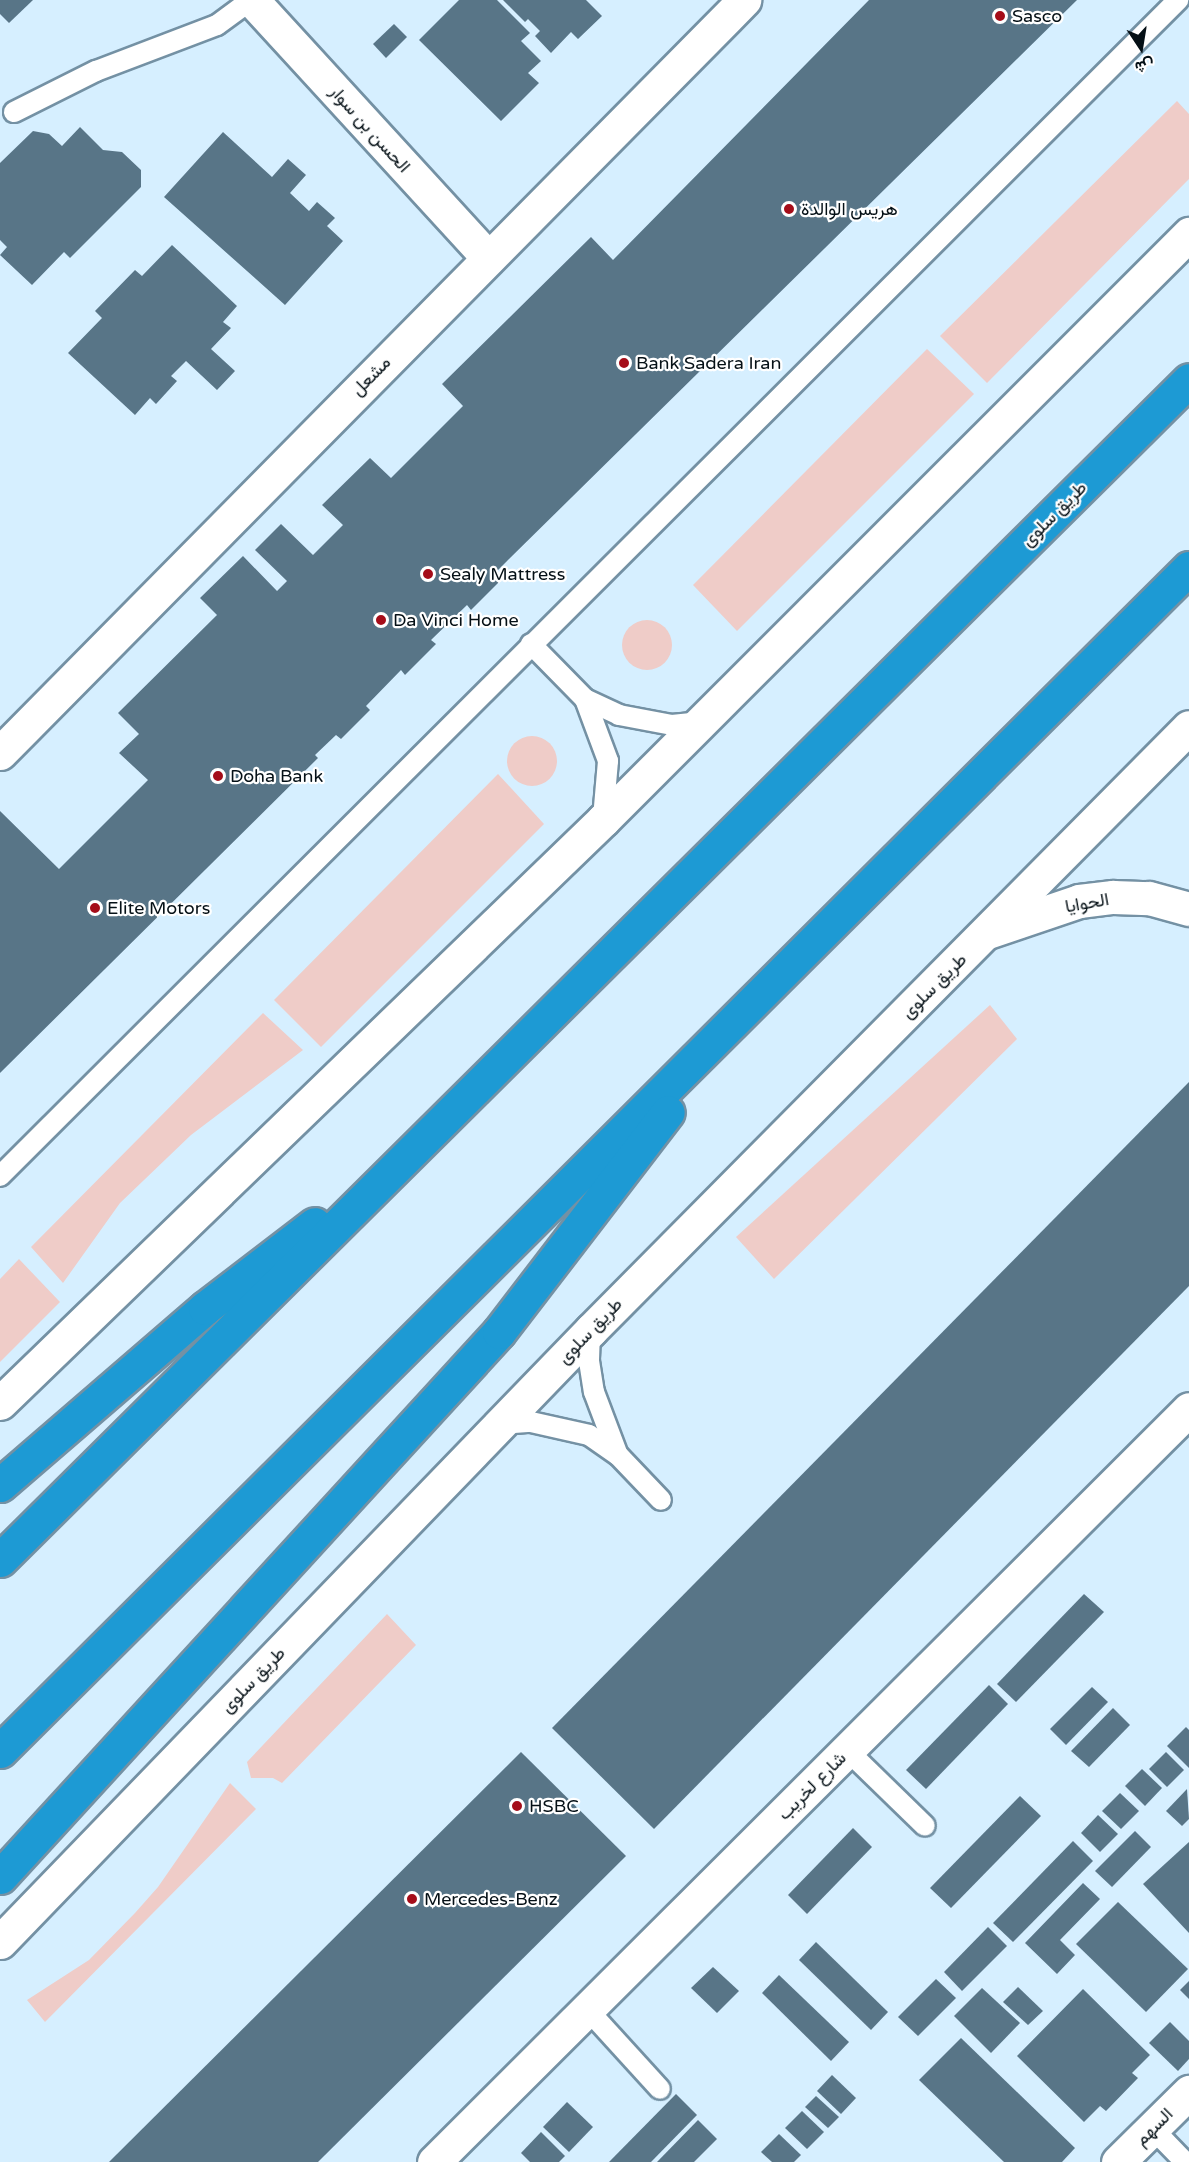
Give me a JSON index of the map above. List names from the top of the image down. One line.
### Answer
{"streets":{"highway":["طريق سلوى"],"main road":["الحسن بن سوار","مشعل","الحوايا","شارع لخريب","السهم"]},"crossings":[["الحسن بن سوار","مشعل"],["طريق سلوى","الحوايا"]],"places":["Sasco","هريس الوالدة","Bank Sadera Iran","Sealy Mattress","Da Vinci Home","Doha Bank","Elite Motors","HSBC","Mercedes-Benz"],"north":"bottom"}
